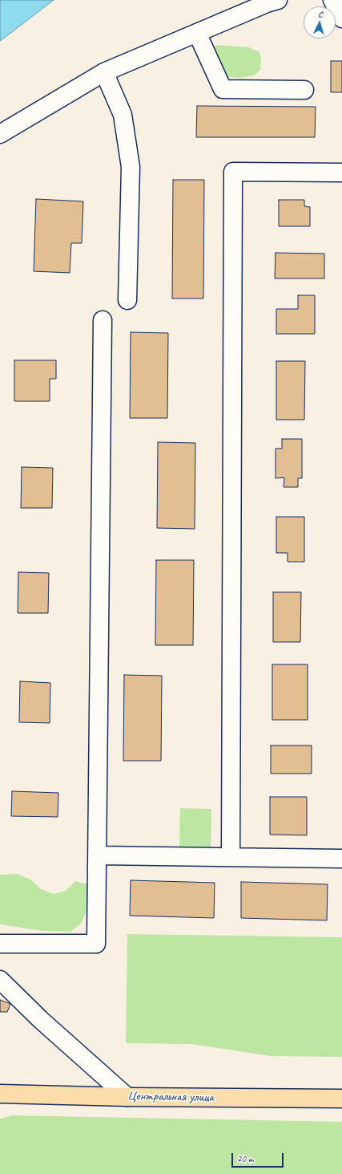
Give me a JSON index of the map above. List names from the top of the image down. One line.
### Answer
{"streets":{"main road":["Центральная улица"]},"scale_bar":"20 m","north":"top"}
